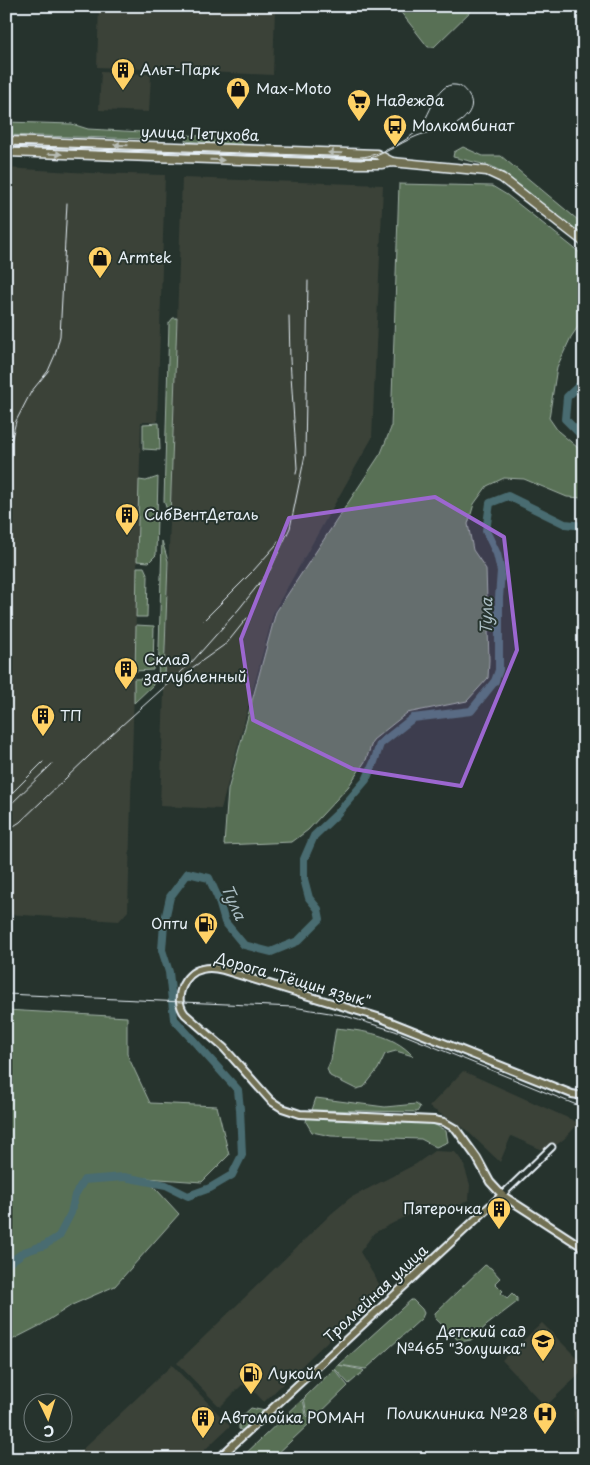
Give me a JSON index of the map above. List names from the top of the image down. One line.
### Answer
{"streets":{"highway":["улица Петухова"],"main road":["Дорога \"Тёщин язык\"","Троллейная улица"]},"crossings":[["Дорога \"Тёщин язык\"","Троллейная улица"]],"water":["Тула"],"places":{"building":["Альт-Парк","СибВентДеталь","Склад заглубленный","ТП","Пятерочка","Автомойка РОМАН"],"shop":["Max-Moto","Armtek"],"supermarket":["Надежда"],"bus stop":["Молкомбинат"],"fuel station":["Опти","Лукойл"],"school or university":["Детский сад №465 \"Золушка\""],"hospital":["Поликлиника №28"]},"north":"bottom"}
